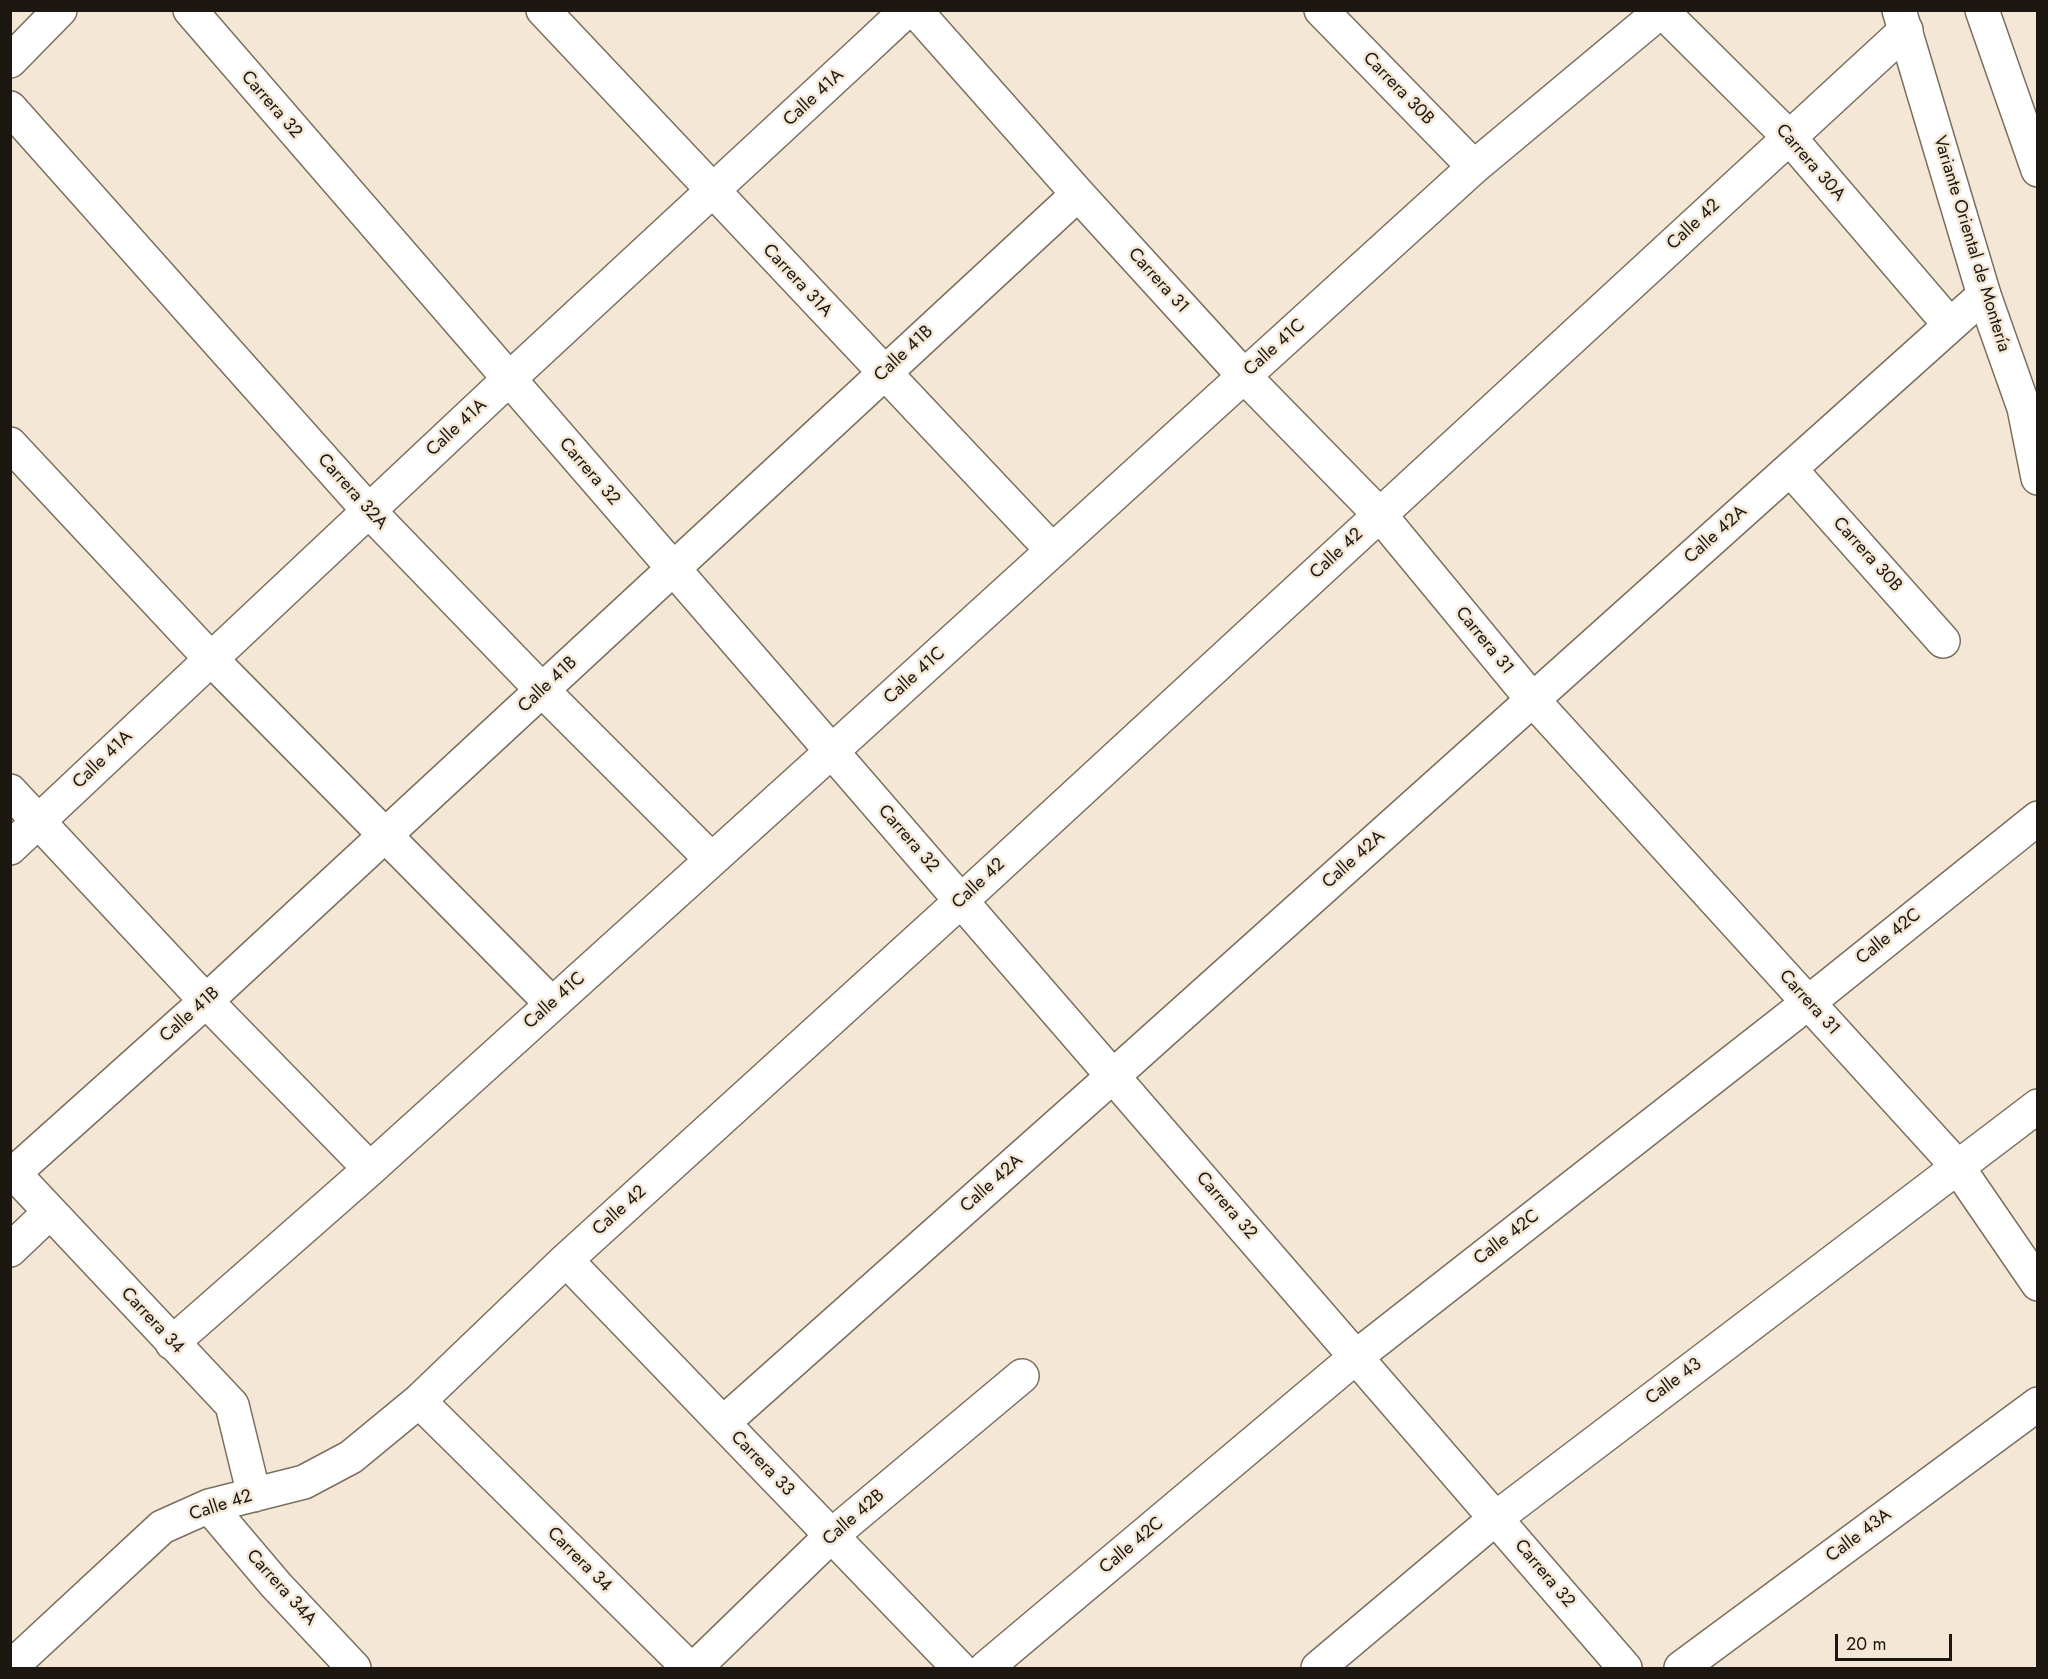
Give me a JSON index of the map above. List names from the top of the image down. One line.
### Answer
{"streets":{"main road":["Carrera 30B","Calle 41A","Carrera 32","Carrera 30A","Calle 42","Variante Oriental de Montería","Carrera 31A","Carrera 31","Calle 41C","Calle 41B","Carrera 32A","Calle 42A","Calle 42C","Carrera 34","Calle 43","Carrera 33","Calle 42B","Calle 43A","Carrera 34A"]},"crossings":[["Carrera 30B","Calle 41C"],["Carrera 30B","Calle 42A"],["Calle 41A","Carrera 32"],["Calle 41A","Carrera 31A"],["Calle 41A","Carrera 32A"],["Carrera 32","Calle 42"],["Carrera 32","Calle 41C"],["Carrera 32","Calle 41B"],["Carrera 32","Calle 42A"],["Carrera 32","Calle 42C"],["Carrera 32","Calle 43"],["Carrera 30A","Calle 42"],["Carrera 30A","Calle 41C"],["Carrera 30A","Calle 42A"],["Calle 42","Variante Oriental de Montería"],["Calle 42","Carrera 31"],["Calle 42","Carrera 34"],["Calle 42","Carrera 33"],["Calle 42","Carrera 34A"],["Variante Oriental de Montería","Calle 42A"],["Carrera 31A","Calle 41C"],["Carrera 31A","Calle 41B"],["Carrera 31","Calle 41C"],["Carrera 31","Calle 41B"],["Carrera 31","Calle 42A"],["Carrera 31","Calle 42C"],["Carrera 31","Calle 43"],["Calle 41C","Carrera 32A"],["Calle 41C","Carrera 34"],["Calle 41B","Carrera 32A"],["Calle 41B","Carrera 34"],["Calle 42A","Carrera 33"],["Carrera 33","Calle 42B"]],"scale_bar":"20 m"}
